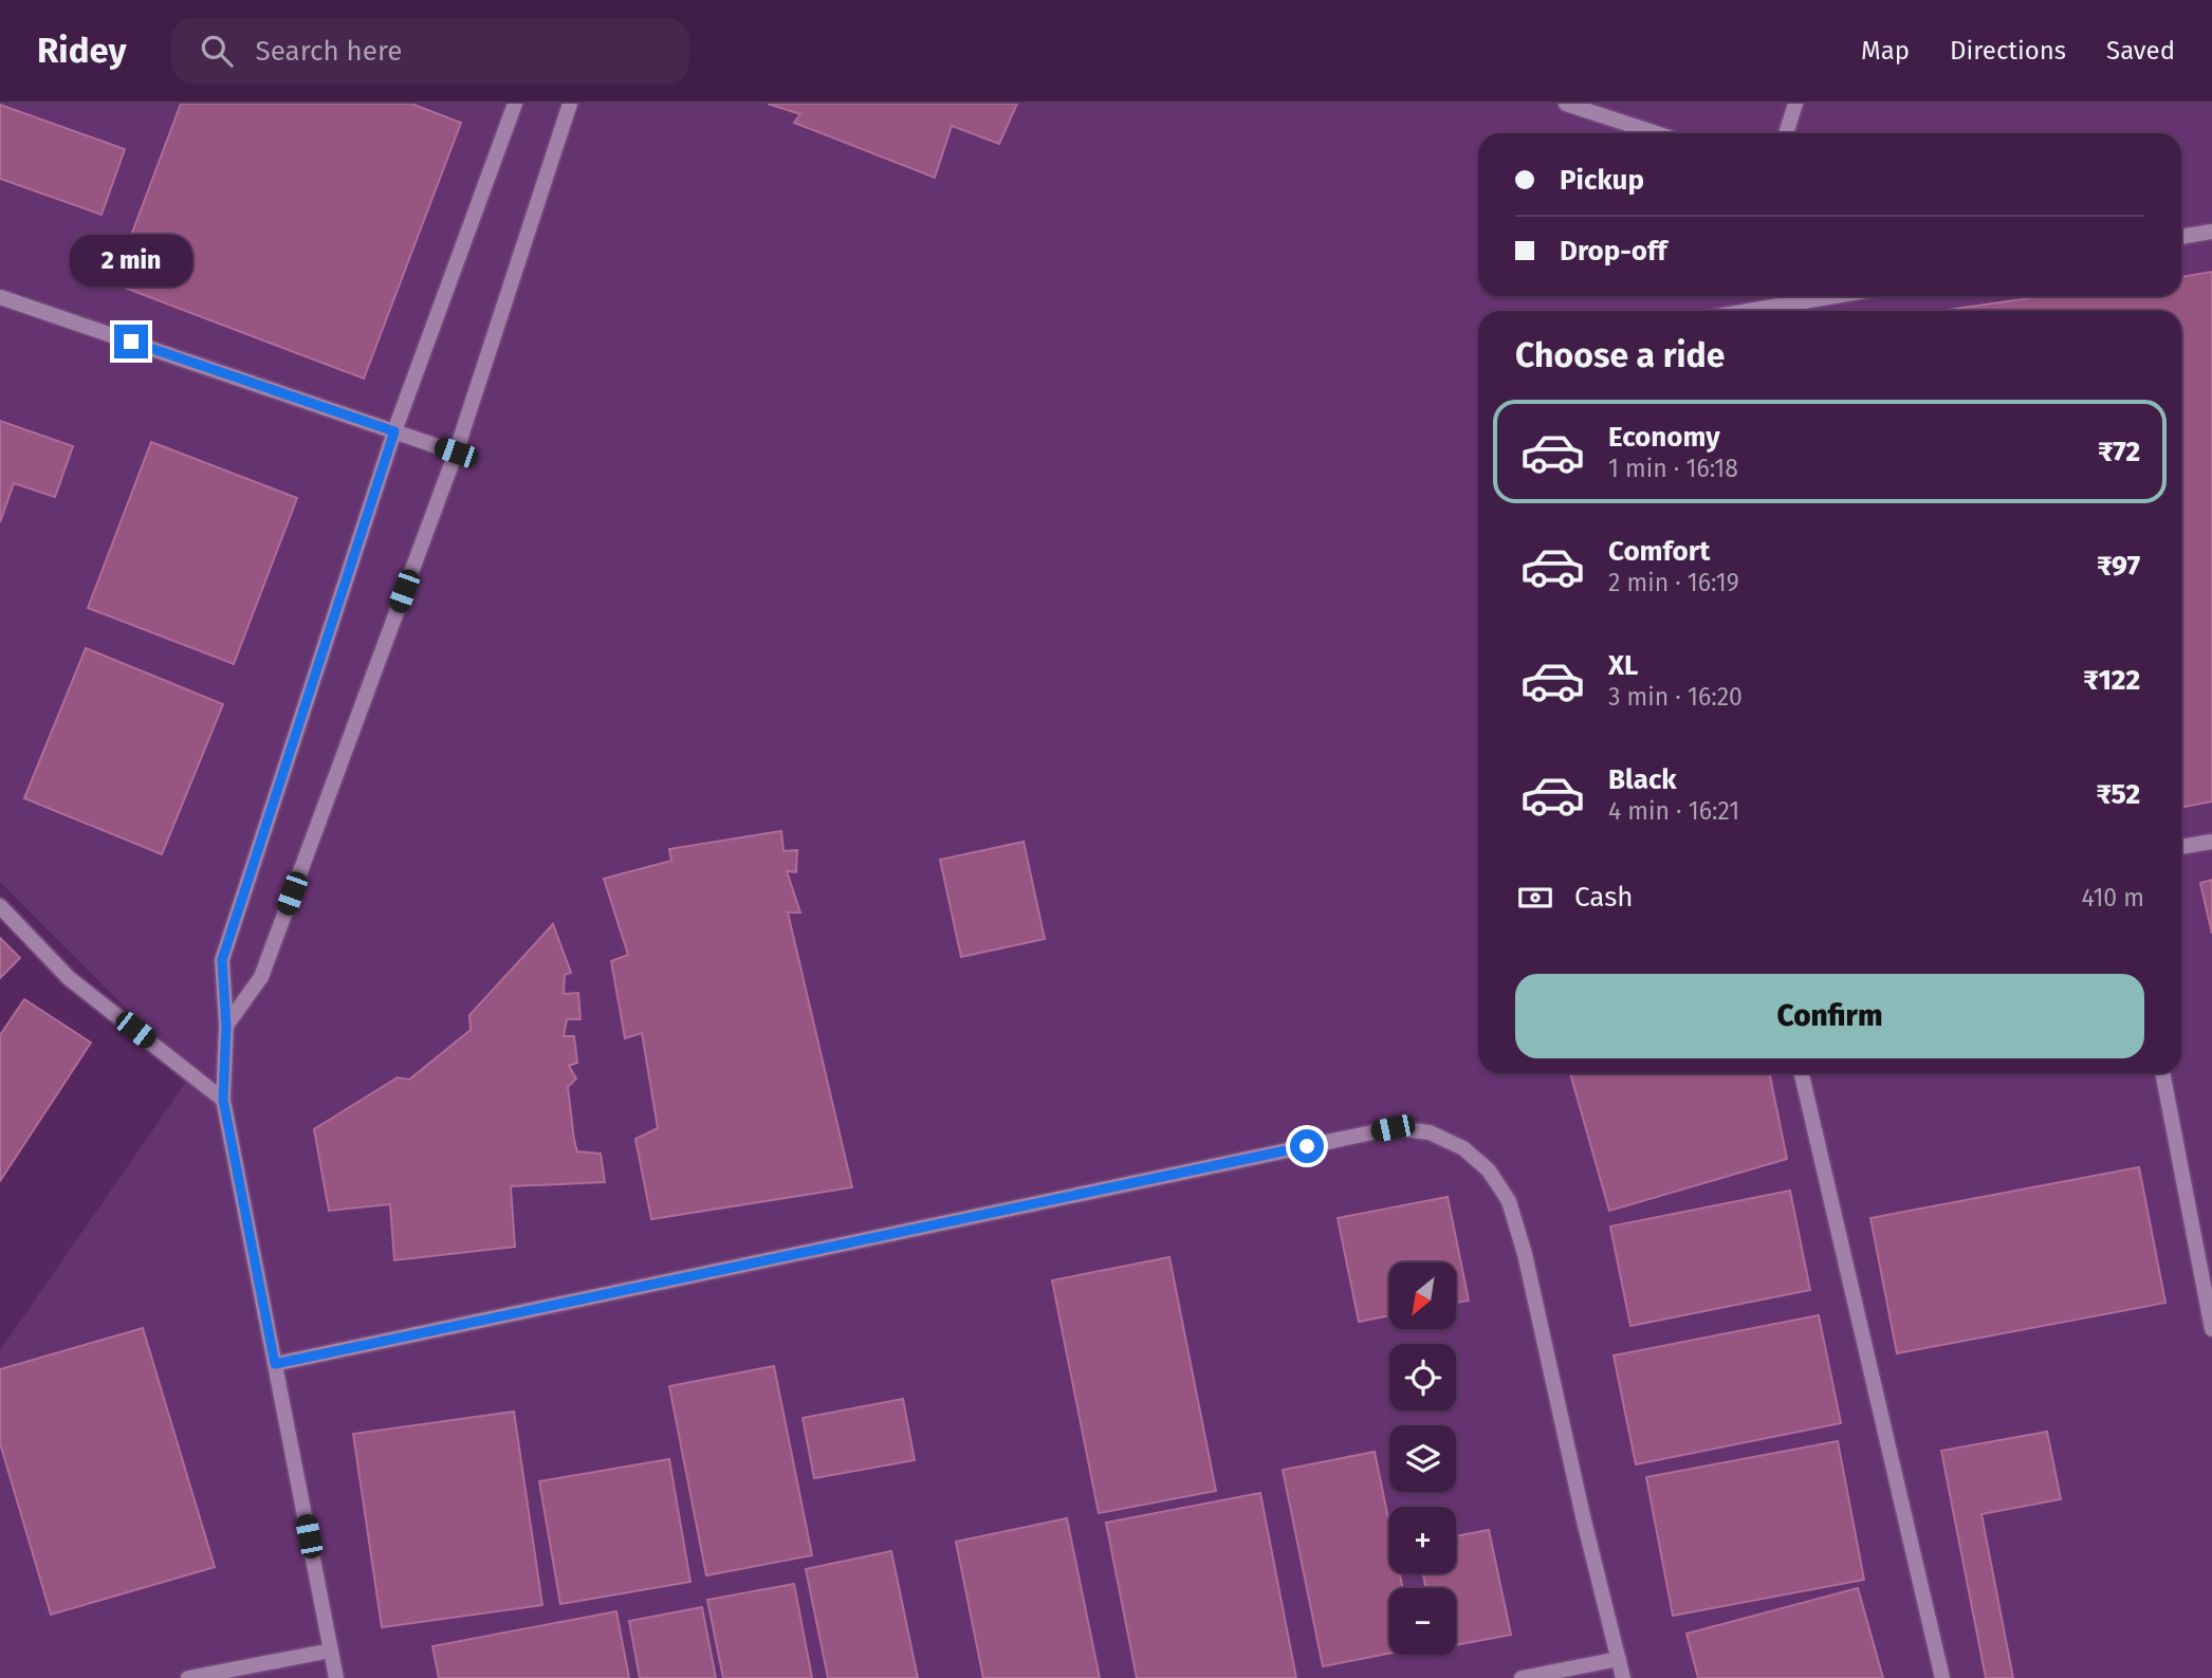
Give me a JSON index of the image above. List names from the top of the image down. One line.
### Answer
{"north":"bottom left","page":{"header":"Ridey","search":"Search here","nav":["Map","Directions","Saved"],"banner":["Pickup","Drop-off"],"bubble":"2 min","heading":"Choose a ride","list":[{"name":"Economy","note":"1 min · 16:18","value":"₹72"},{"name":"Comfort","note":"2 min · 16:19","value":"₹97"},{"name":"XL","note":"3 min · 16:20","value":"₹122"},{"name":"Black","note":"4 min · 16:21","value":"₹52"}],"pay":["Cash","410 m"],"buttons":"Confirm","map_buttons":["+","−"]}}
